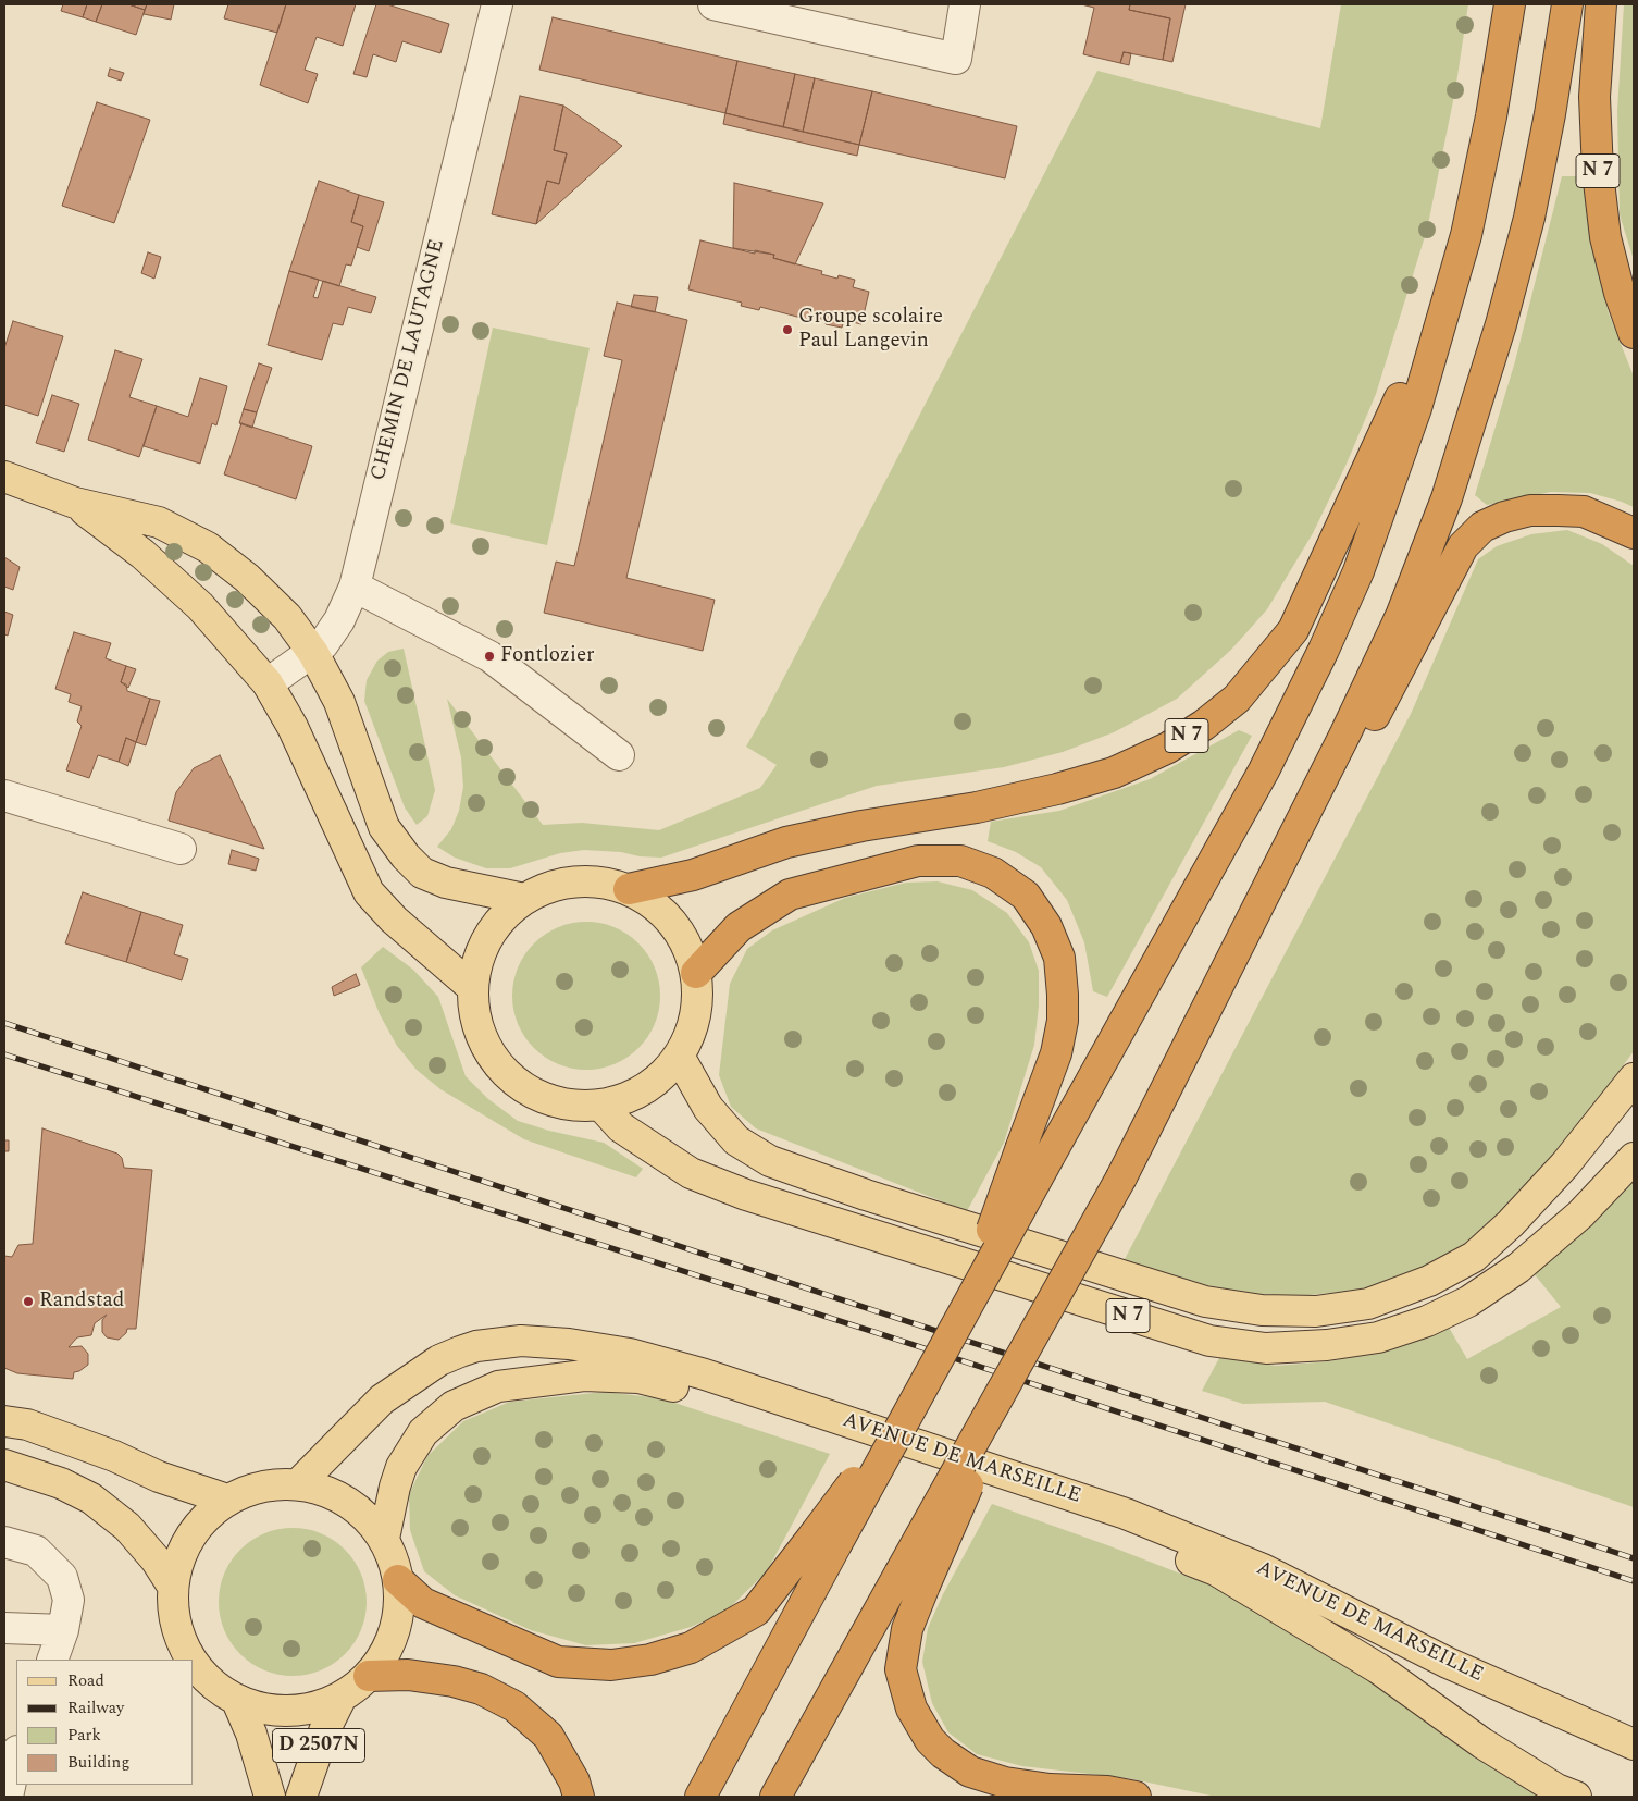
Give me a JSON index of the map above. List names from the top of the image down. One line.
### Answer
{"streets":{"highway":["N 7"],"main road":["AVENUE DE MARSEILLE","D 2507N"],"street":["CHEMIN DE LAUTAGNE"]},"places":["Groupe scolaire Paul Langevin","Fontlozier","Randstad"],"legend":["Road","Railway","Park","Building"]}
